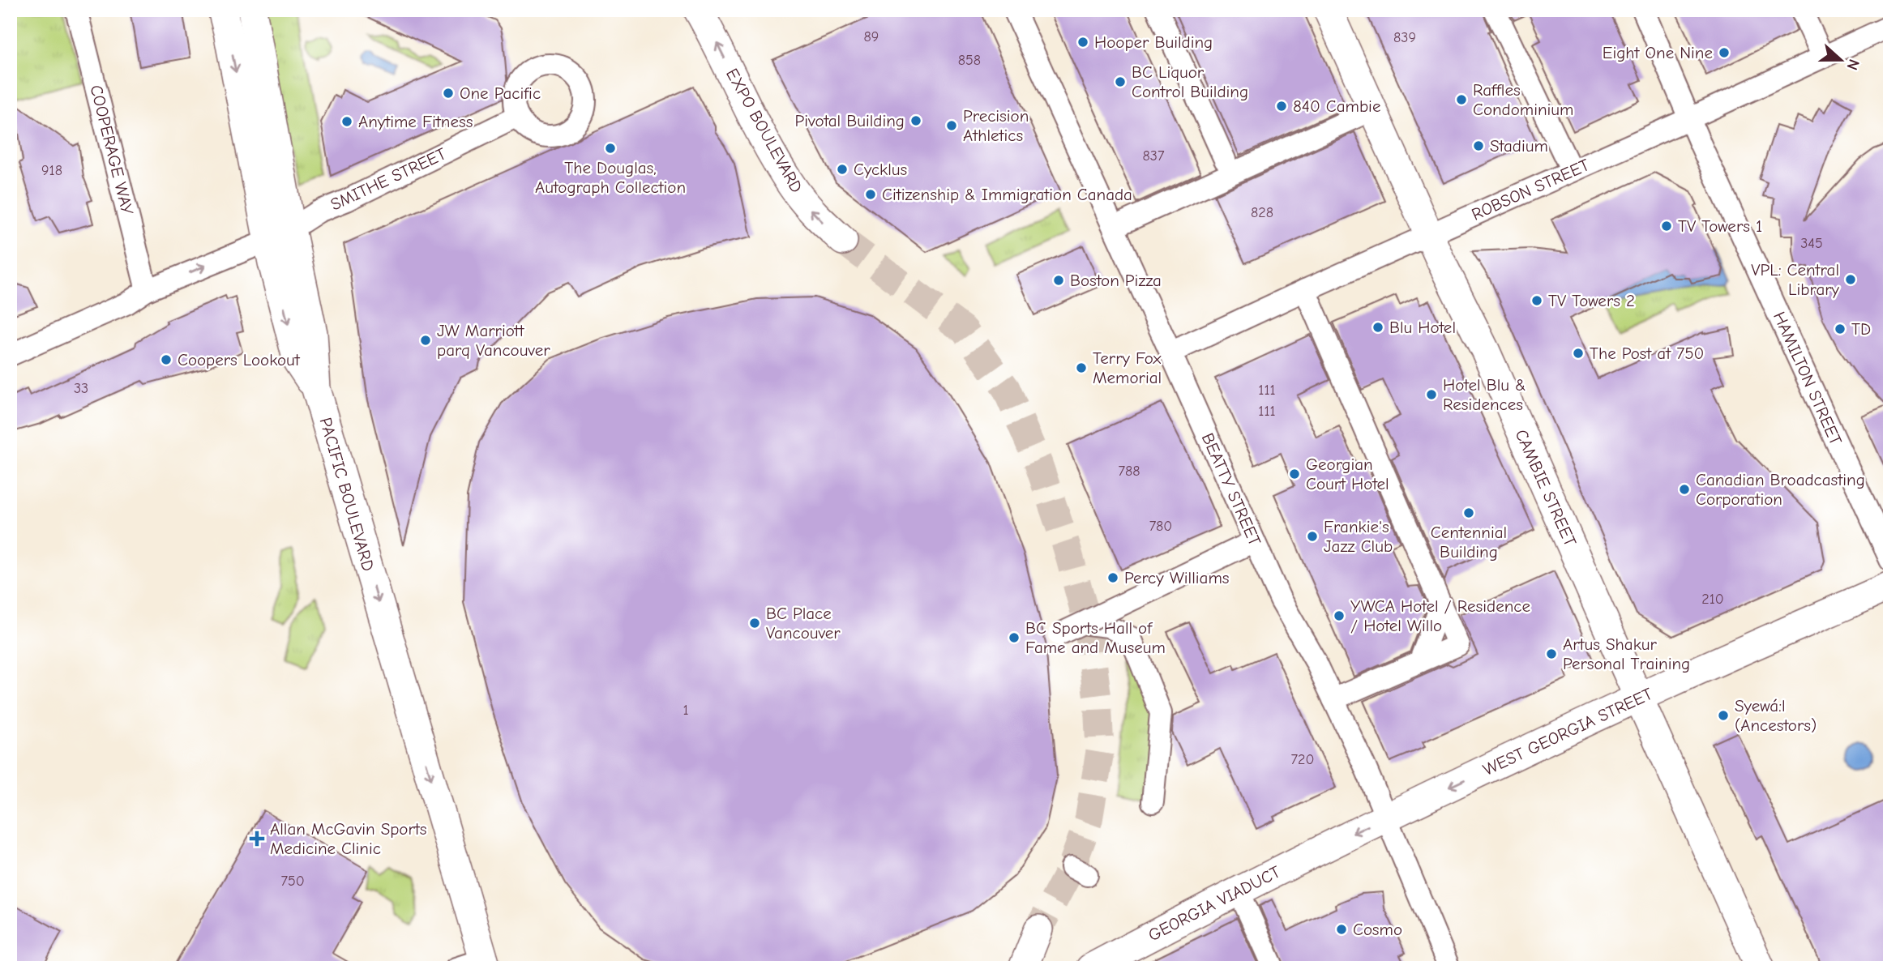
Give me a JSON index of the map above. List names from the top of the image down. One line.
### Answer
{"streets":{"main road":["EXPO BOULEVARD","CAMBIE STREET","PACIFIC BOULEVARD","WEST GEORGIA STREET","GEORGIA VIADUCT"],"street":["COOPERAGE WAY","SMITHE STREET","ROBSON STREET","HAMILTON STREET","BEATTY STREET"]},"crossings":[["COOPERAGE WAY","SMITHE STREET"],["SMITHE STREET","PACIFIC BOULEVARD"],["ROBSON STREET","HAMILTON STREET"],["ROBSON STREET","CAMBIE STREET"],["ROBSON STREET","BEATTY STREET"],["CAMBIE STREET","WEST GEORGIA STREET"],["BEATTY STREET","WEST GEORGIA STREET"],["WEST GEORGIA STREET","GEORGIA VIADUCT"]],"one_way":["EXPO BOULEVARD","PACIFIC BOULEVARD","WEST GEORGIA STREET"],"places":{"other":["Hooper Building","Eight One Nine","BC Liquor Control Building","One Pacific","Raffles Condominium","840 Cambie","Pivotal Building","Anytime Fitness","Precision Athletics","Stadium","The Douglas, Autograph Collection","Cycklus","Citizenship & Immigration Canada","TV Towers 1","VPL: Central Library","Boston Pizza","TV Towers 2","Blu Hotel","TD","JW Marriott parq Vancouver","The Post at 750","Coopers Lookout","Terry Fox Memorial","Hotel Blu & Residences","Georgian Court Hotel","Canadian Broadcasting Corporation","Centennial Building","Frankie's Jazz Club","Percy Williams","YWCA Hotel / Residence / Hotel Willo","BC Place Vancouver","BC Sports Hall of Fame and Museum","Artus Shakur Personal Training","Syewá:l (Ancestors)","Cosmo"],"health":["Allan McGavin Sports Medicine Clinic"]},"house_numbers":["89","839","858","837","918","828","345","33","111","111","788","780","210","1","720","750"],"north":"right"}
